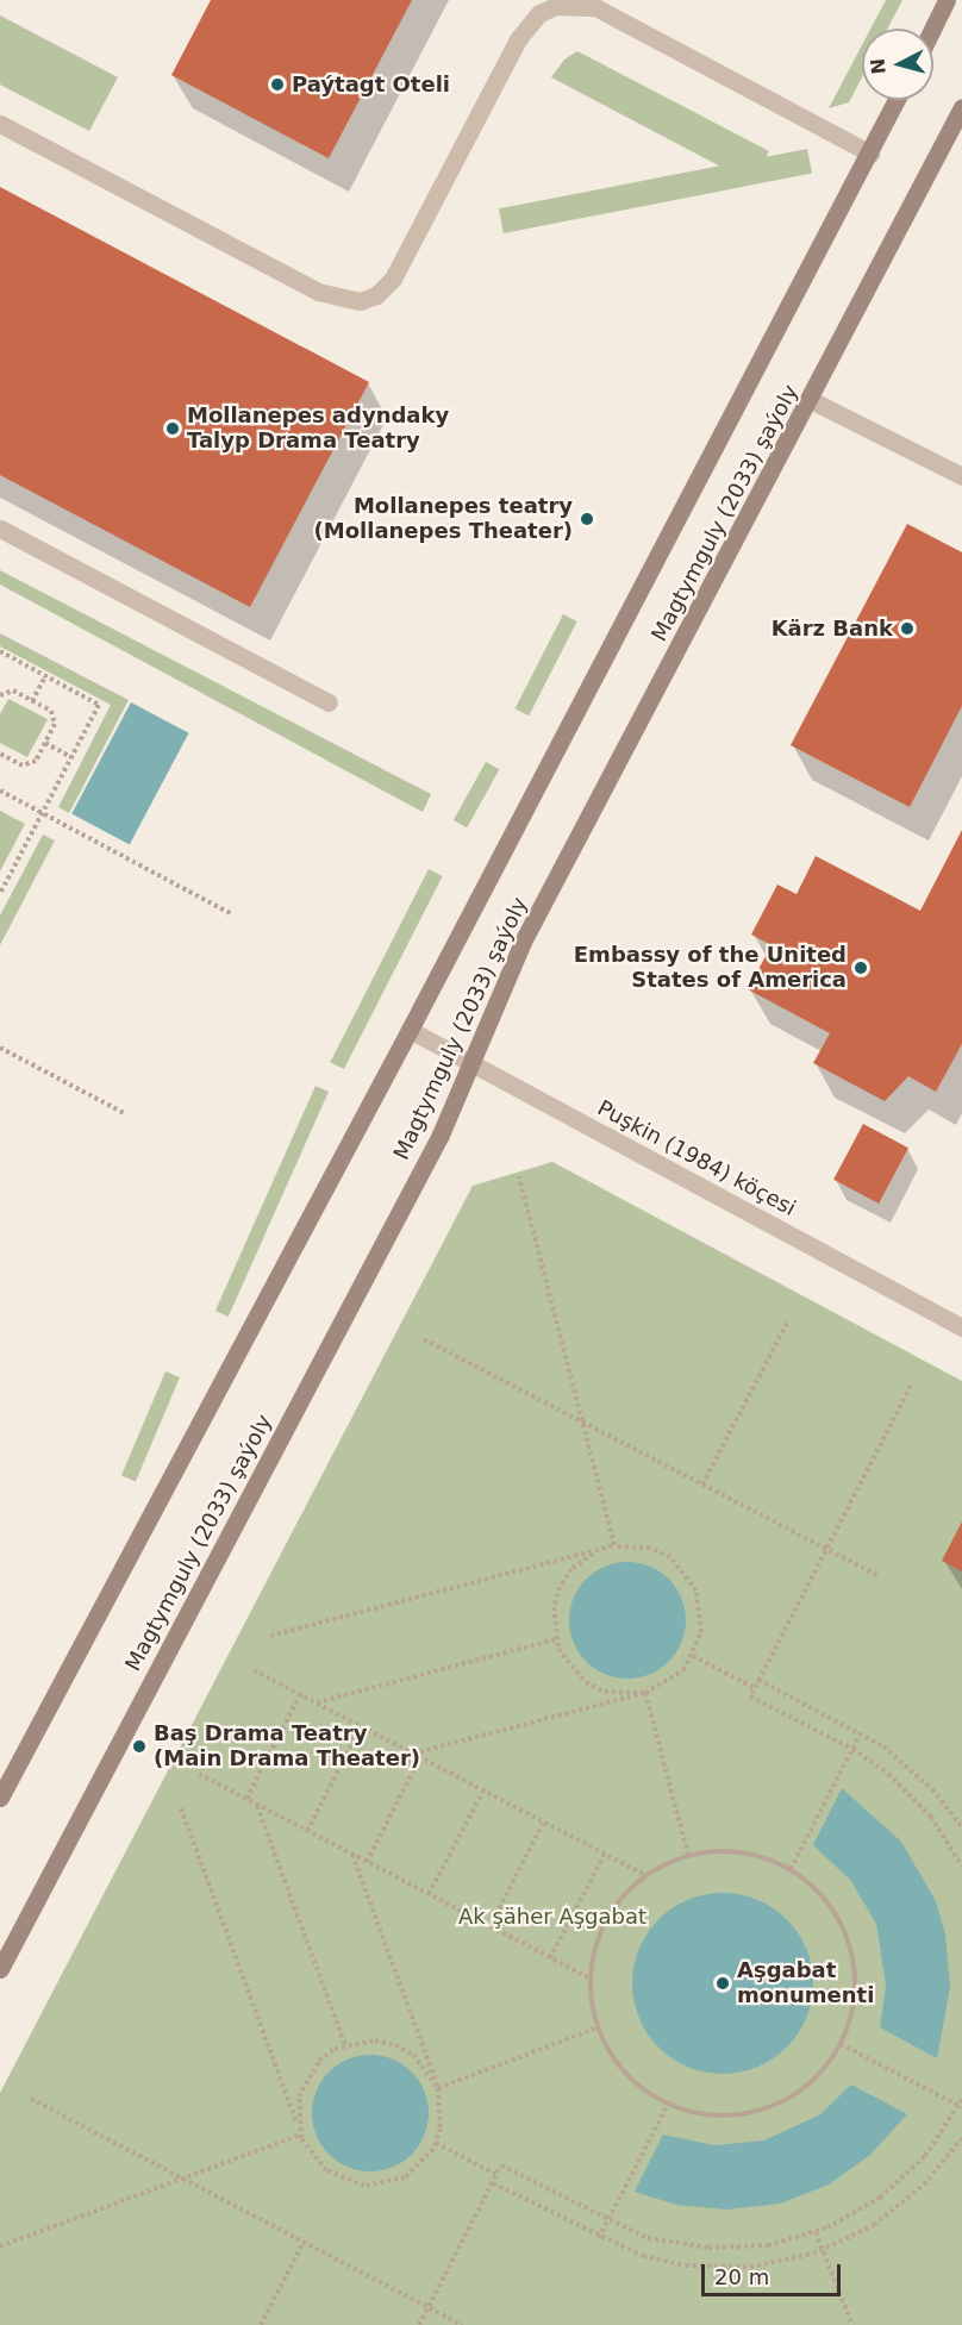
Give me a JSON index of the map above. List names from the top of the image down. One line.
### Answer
{"streets":{"main road":["Magtymguly (2033) şaýoly"],"street":["Puşkin (1984) köçesi"]},"crossings":[["Magtymguly (2033) şaýoly","Puşkin (1984) köçesi"]],"parks":["Ak şäher Aşgabat"],"places":["Paýtagt Oteli","Mollanepes adyndaky Talyp Drama Teatry","Mollanepes teatry (Mollanepes Theater)","Kärz Bank","Embassy of the United States of America","Baş Drama Teatry (Main Drama Theater)","Aşgabat monumenti"],"scale_bar":"20 m","north":"left"}
